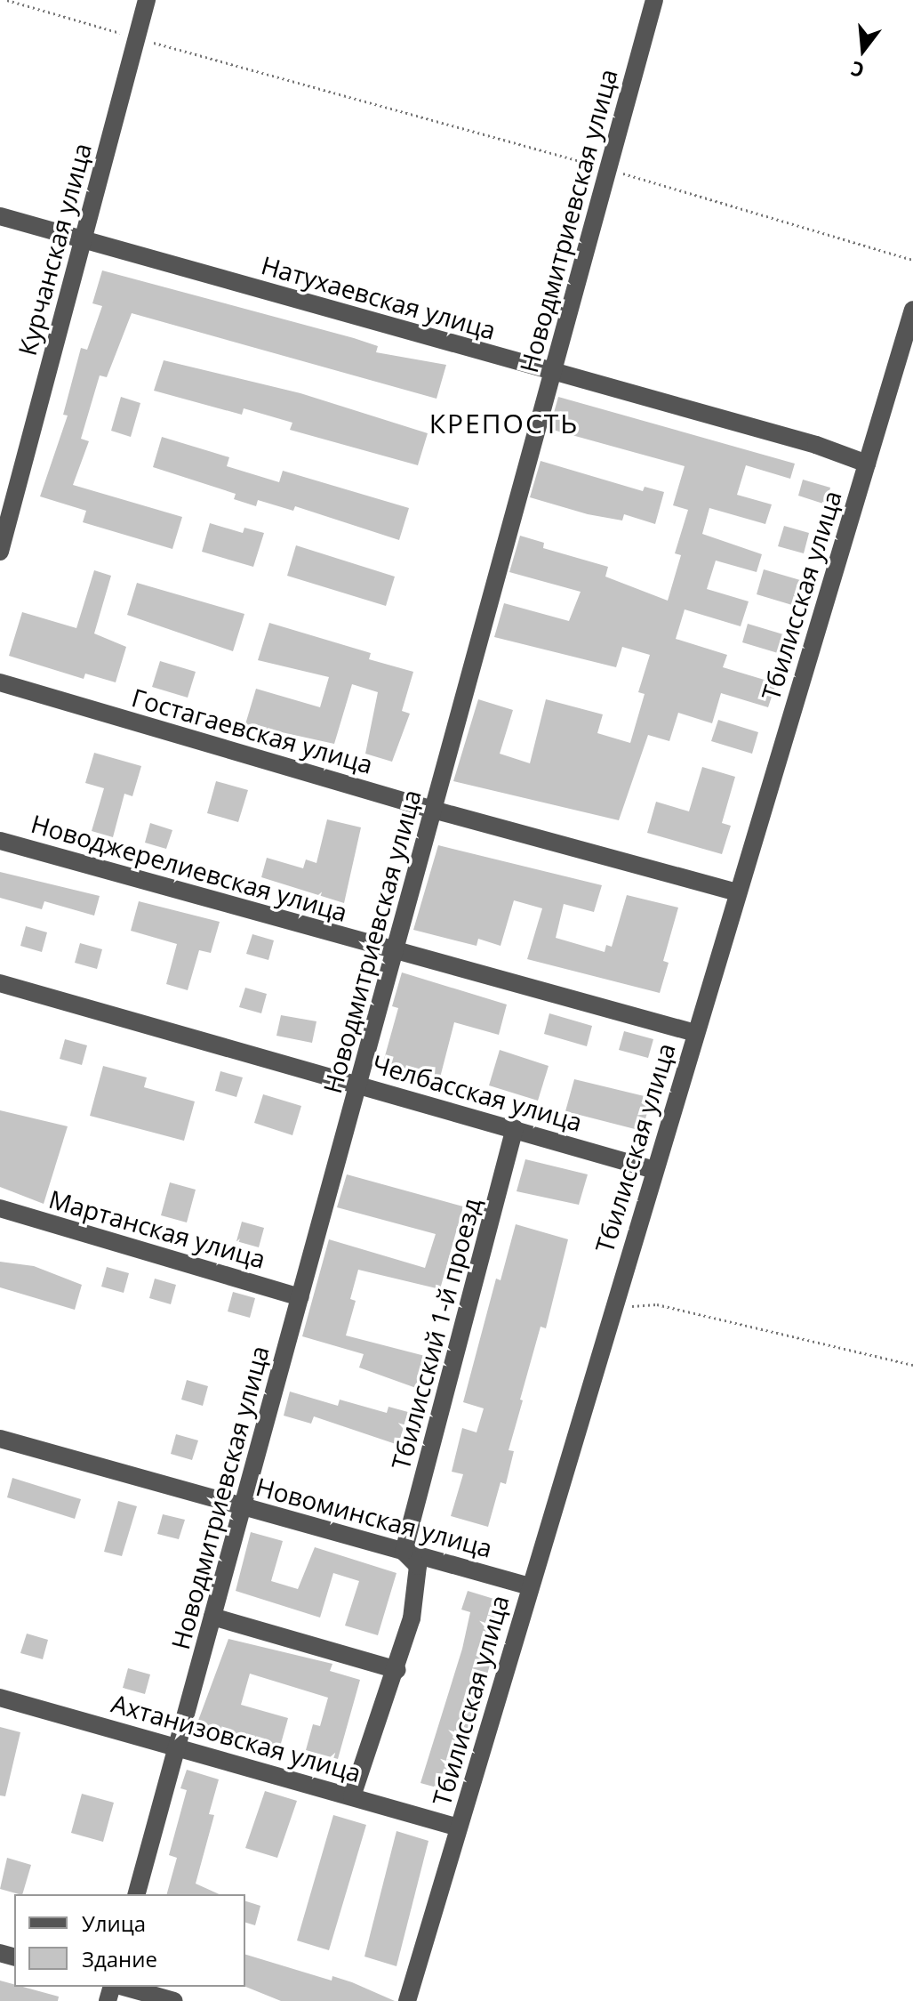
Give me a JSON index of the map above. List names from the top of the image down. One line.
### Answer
{"streets":{"street":["Новодмитриевская улица","Курчанская улица","Натухаевская улица","Тбилисская улица","Гостагаевская улица","Новоджерелиевская улица","Челбасская улица","Мартанская улица","Тбилисский 1-й проезд","Новоминская улица","Ахтанизовская улица"]},"crossings":[["Новодмитриевская улица","Натухаевская улица"],["Новодмитриевская улица","Гостагаевская улица"],["Новодмитриевская улица","Новоджерелиевская улица"],["Новодмитриевская улица","Челбасская улица"],["Новодмитриевская улица","Мартанская улица"],["Новодмитриевская улица","Новоминская улица"],["Новодмитриевская улица","Ахтанизовская улица"],["Курчанская улица","Натухаевская улица"],["Натухаевская улица","Тбилисская улица"],["Тбилисская улица","Гостагаевская улица"],["Тбилисская улица","Новоджерелиевская улица"],["Тбилисская улица","Челбасская улица"],["Тбилисская улица","Новоминская улица"],["Тбилисская улица","Ахтанизовская улица"],["Челбасская улица","Тбилисский 1-й проезд"],["Тбилисский 1-й проезд","Новоминская улица"]],"districts":["КРЕПОСТЬ"],"legend":["Улица","Здание"],"north":"bottom"}
